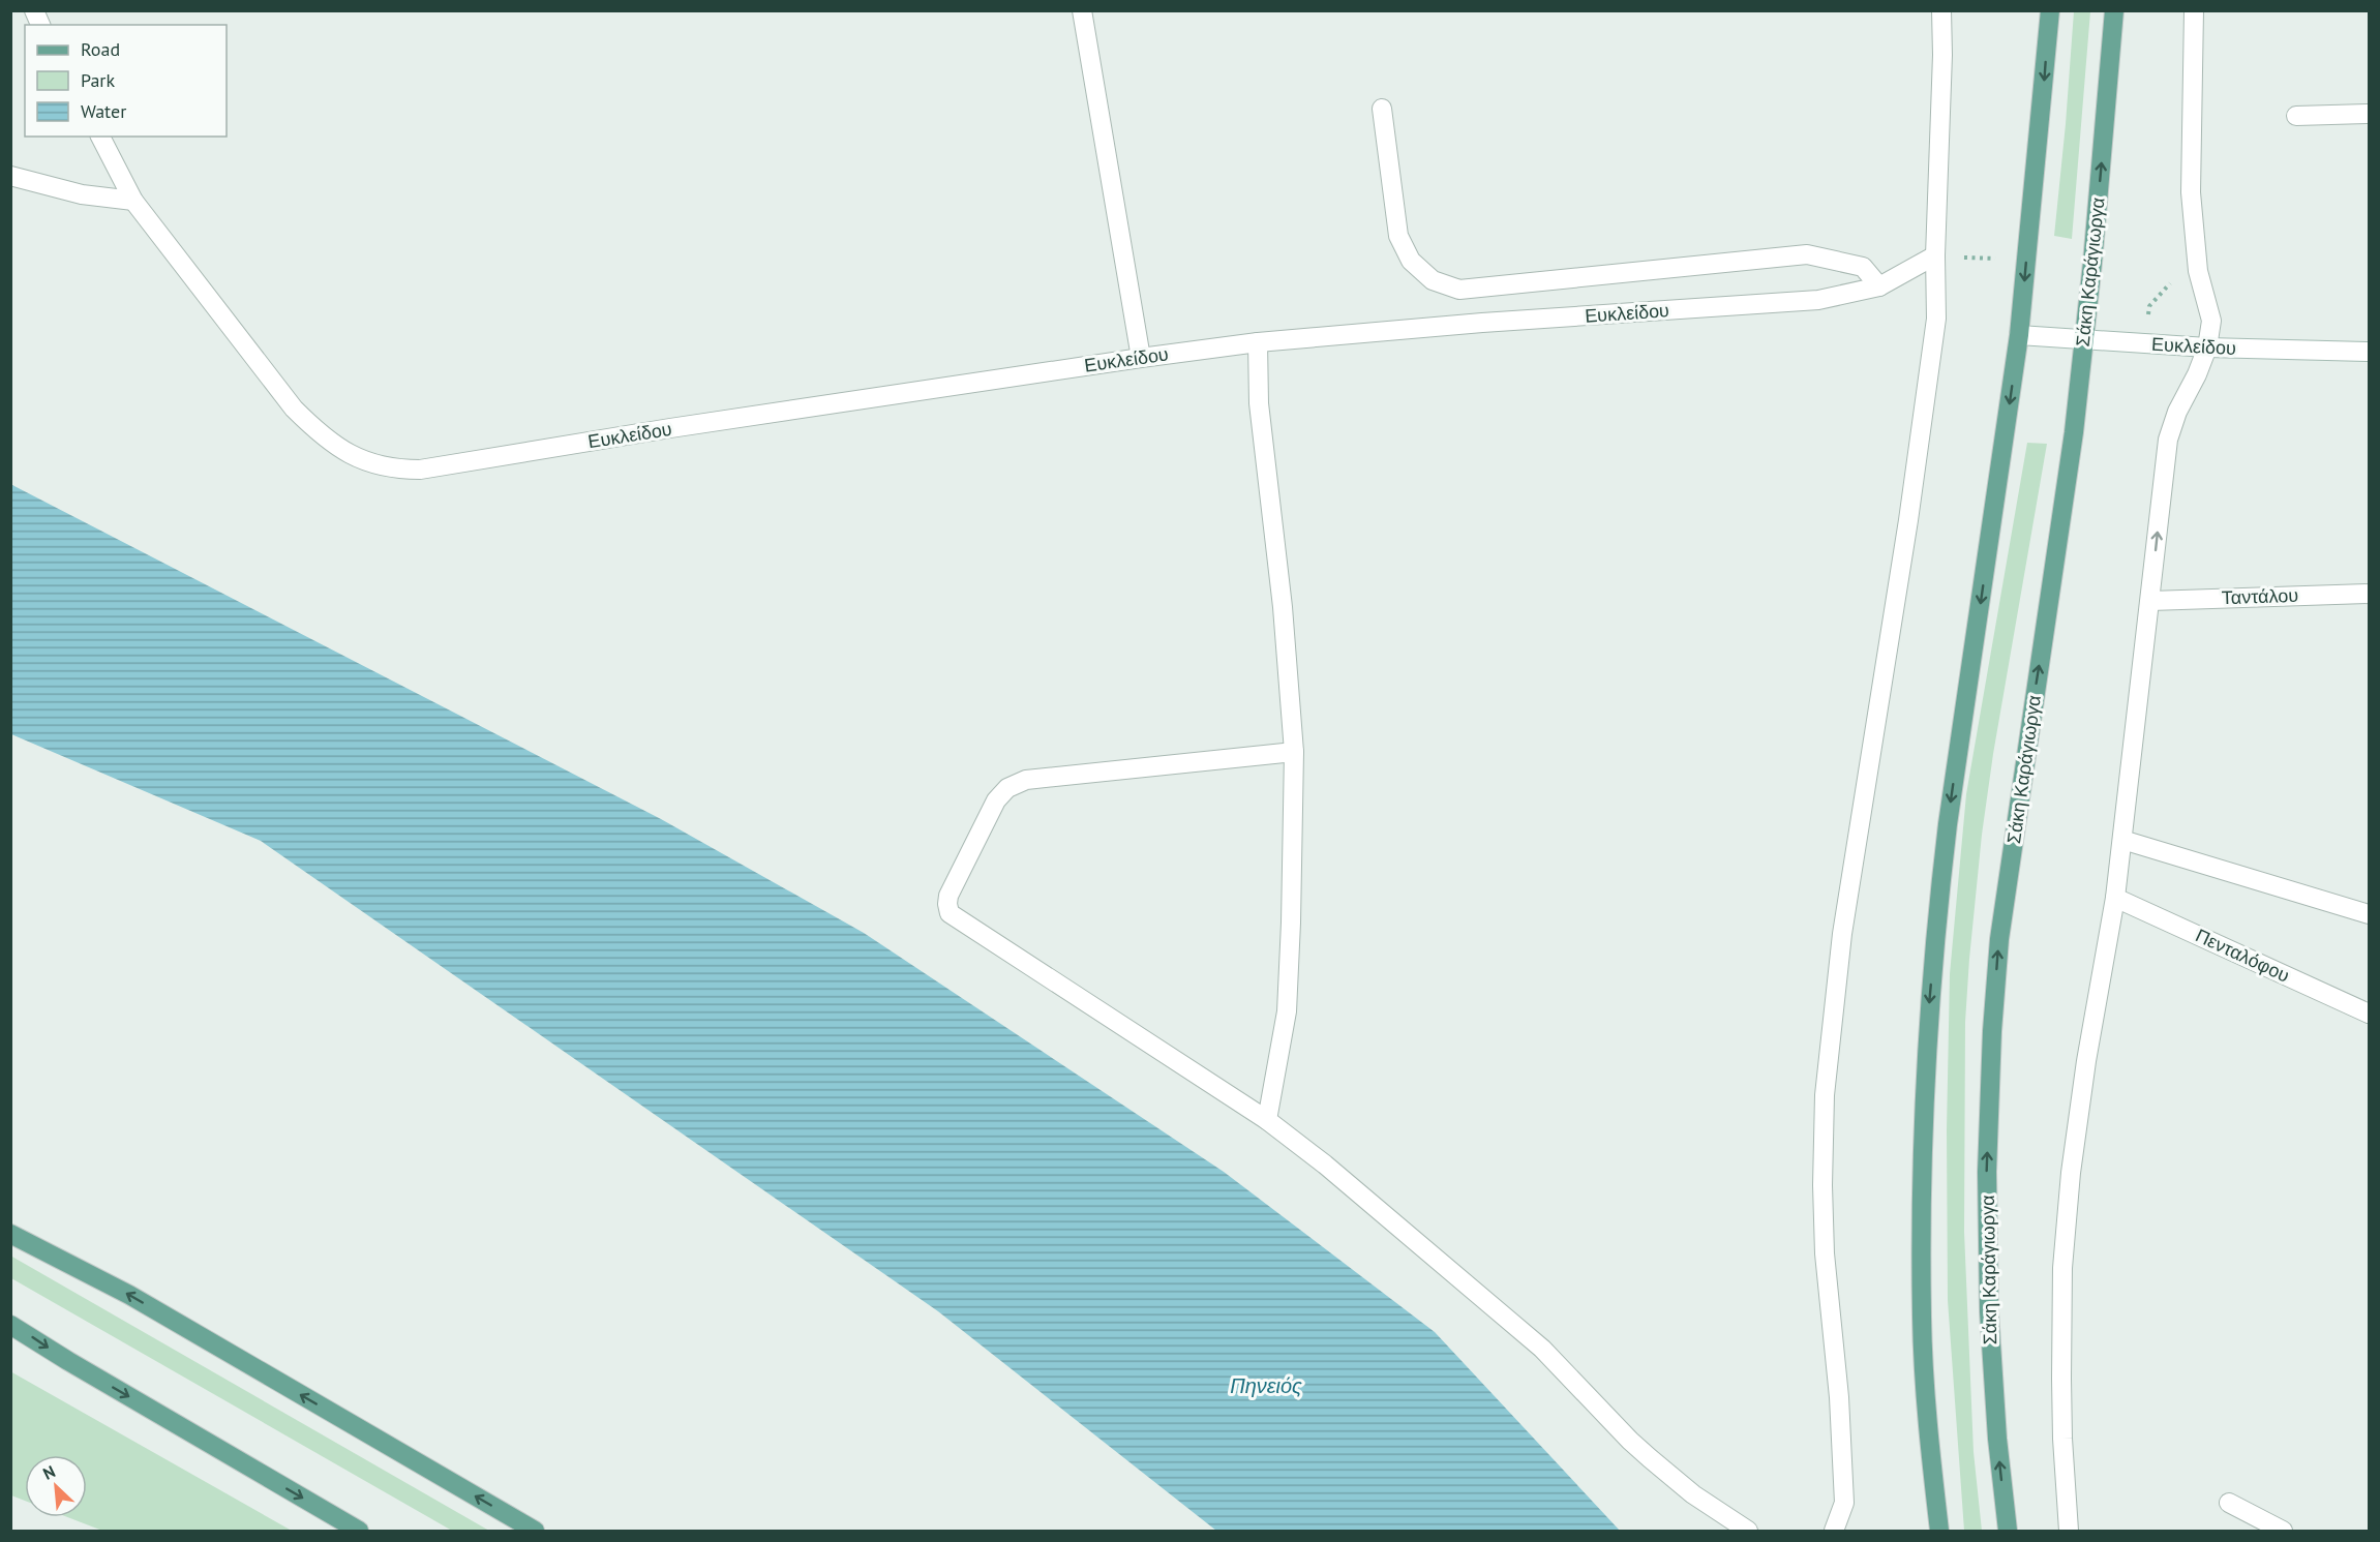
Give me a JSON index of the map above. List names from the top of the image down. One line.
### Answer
{"streets":{"main road":["Σάκη Καράγιωργα"],"street":["Ευκλείδου","Ταντάλου","Πενταλόφου"]},"crossings":[["Σάκη Καράγιωργα","Ευκλείδου"]],"water":["Πηνειός"],"legend":["Road","Park","Water"],"north":"top left"}
